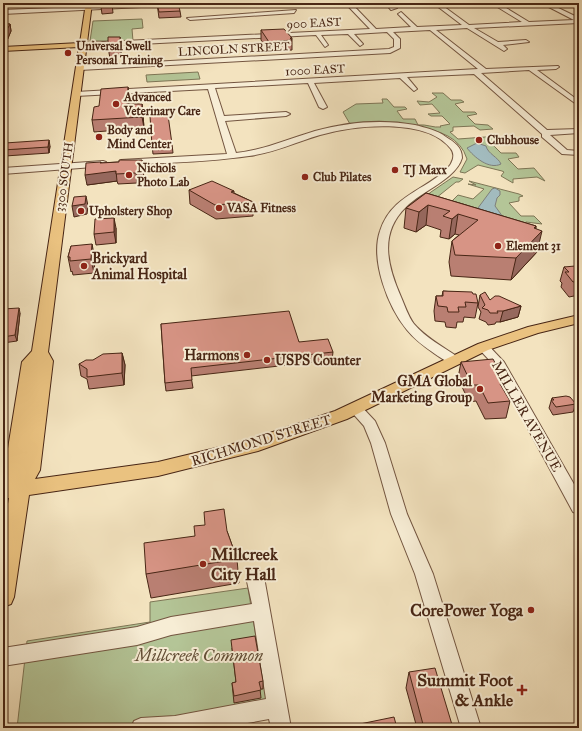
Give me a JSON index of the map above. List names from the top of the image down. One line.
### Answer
{"streets":{"main road":["900 EAST","3300 SOUTH","RICHMOND STREET"],"street":["LINCOLN STREET","1000 EAST","MILLER AVENUE"]},"crossings":[["900 EAST","LINCOLN STREET"],["900 EAST","3300 SOUTH"],["LINCOLN STREET","3300 SOUTH"],["1000 EAST","3300 SOUTH"],["3300 SOUTH","RICHMOND STREET"],["MILLER AVENUE","RICHMOND STREET"]],"parks":["Millcreek Common"],"places":{"other":["Universal Swell Personal Training","Advanced Veterinary Care","Body and Mind Center","Clubhouse","TJ Maxx","Nichols Photo Lab","Club Pilates","VASA Fitness","Upholstery Shop","Element 31","Brickyard Animal Hospital","Harmons","USPS Counter","GMA Global Marketing Group","Millcreek City Hall","CorePower Yoga"],"health":["Summit Foot & Ankle"]}}
